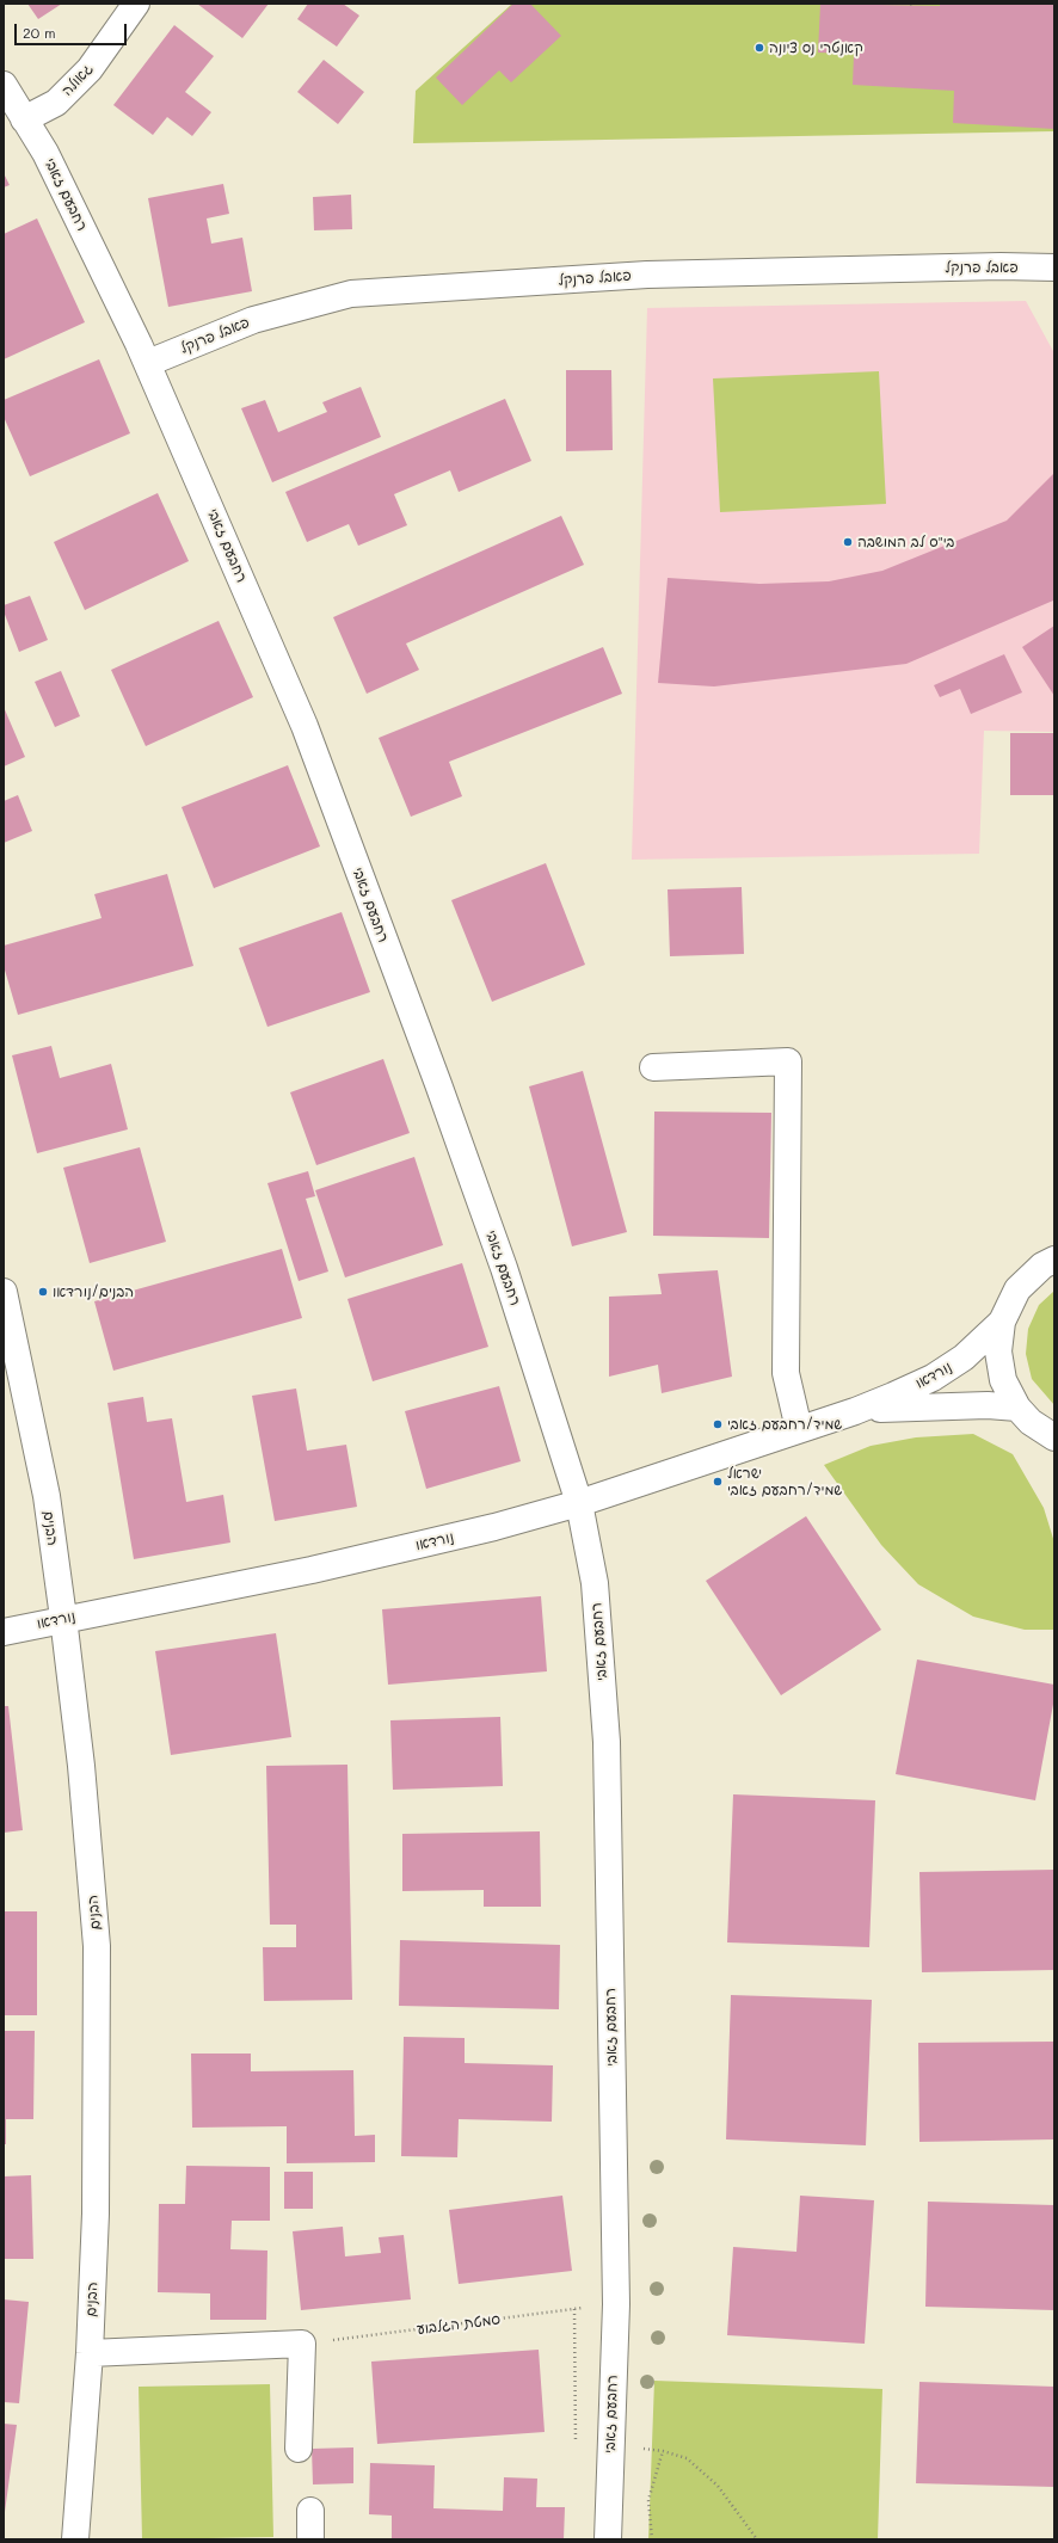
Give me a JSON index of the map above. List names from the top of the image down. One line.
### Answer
{"streets":{"street":["גאולה","רחבעם זאבי","פאבל פרנקל","נורדאו","הבנים"],"path":["סמטת הגלבוע"]},"crossings":[["גאולה","רחבעם זאבי"],["רחבעם זאבי","פאבל פרנקל"],["רחבעם זאבי","נורדאו"],["רחבעם זאבי","סמטת הגלבוע"],["נורדאו","הבנים"]],"places":["קאנטרי נס ציונה","בי\"ס לב המושבה","הבנים/נורדאו","שמיד/רחבעם זאבי","ישראל שמיד/רחבעם זאבי"],"scale_bar":"20 m"}
